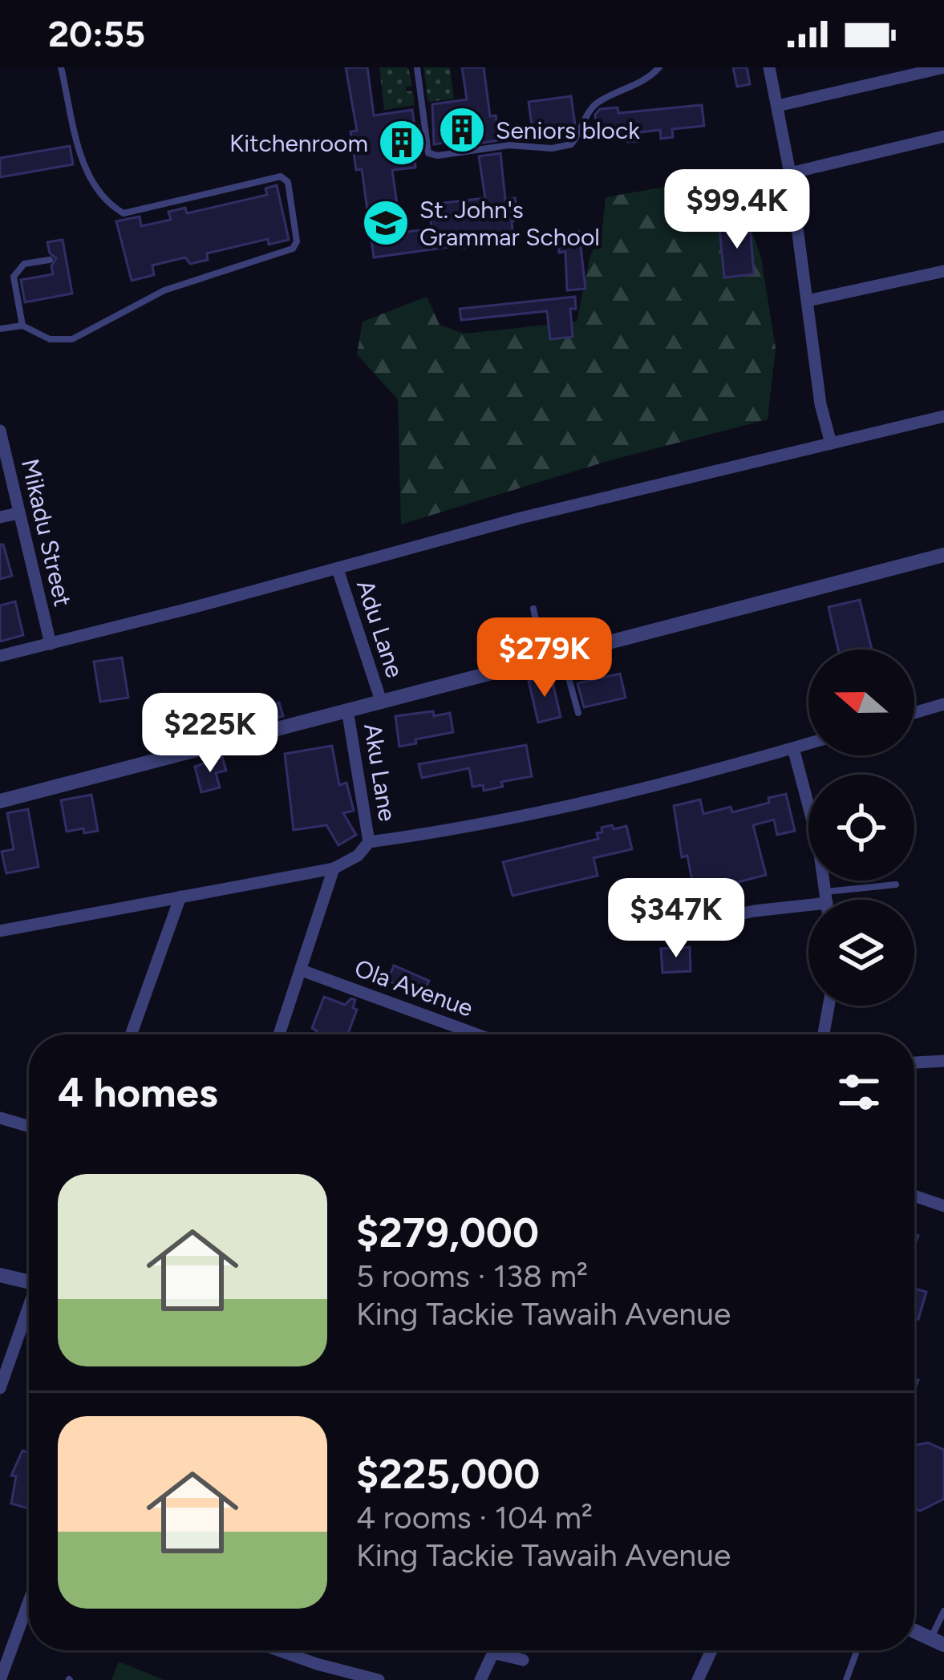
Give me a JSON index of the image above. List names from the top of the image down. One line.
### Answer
{"streets":{"street":["Mikadu Street","Adu Lane","Aku Lane","Ola Avenue"]},"places":{"building":["Seniors block","Kitchenroom"],"school or university":["St. John's Grammar School"]},"north":"left","page":{"status":"20:55","price":["$99.4K","$279K","$225K","$347K"],"heading":"4 homes","list":[{"name":"$279,000","note":"5 rooms · 138 m² · King Tackie Tawaih Avenue"},{"name":"$225,000","note":"4 rooms · 104 m² · King Tackie Tawaih Avenue"}]}}
